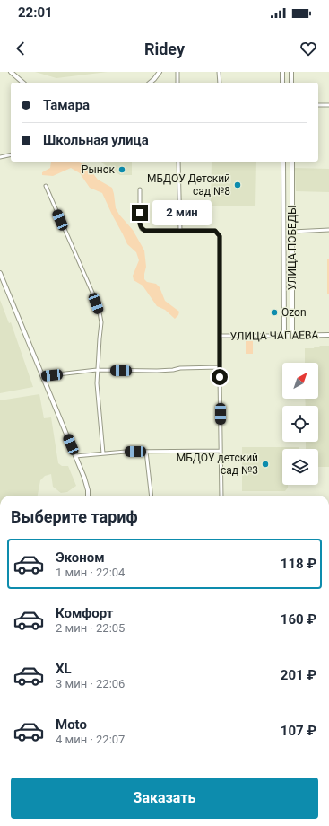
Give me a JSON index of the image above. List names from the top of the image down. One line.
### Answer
{"streets":{"street":["УЛИЦА ПОБЕДЫ","УЛИЦА ЧАПАЕВА"]},"crossings":[["УЛИЦА ПОБЕДЫ","УЛИЦА ЧАПАЕВА"]],"places":["Рынок","МБДОУ Детский сад №8","Ozon","МБДОУ детский сад №3"],"north":"top right","page":{"status":"22:01","header":"Ridey","banner":["Тамара","Школьная улица"],"bubble":"2 мин","heading":"Выберите тариф","list":[{"name":"Эконом","note":"1 мин · 22:04","value":"118 ₽"},{"name":"Комфорт","note":"2 мин · 22:05","value":"160 ₽"},{"name":"XL","note":"3 мин · 22:06","value":"201 ₽"},{"name":"Moto","note":"4 мин · 22:07","value":"107 ₽"}],"buttons":"Заказать"}}
